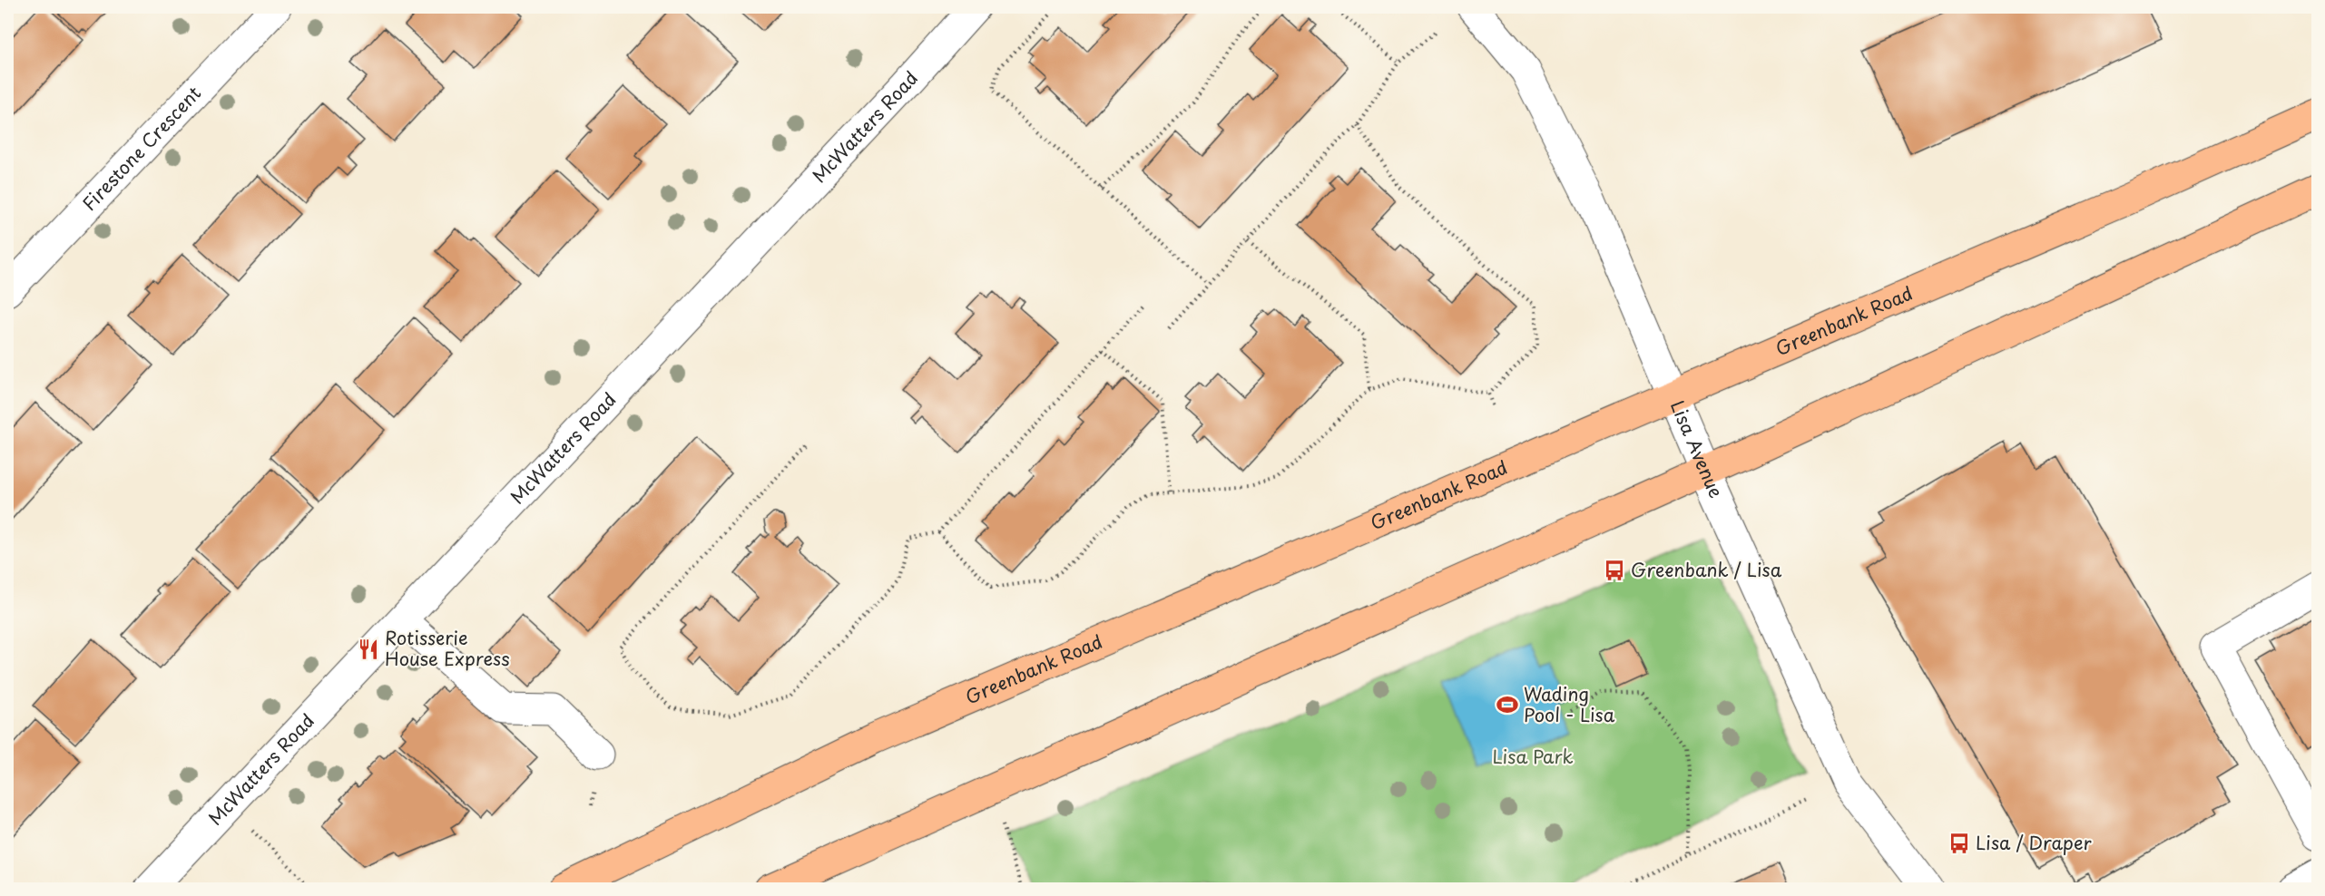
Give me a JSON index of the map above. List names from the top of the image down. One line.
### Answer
{"streets":{"main road":["Greenbank Road"],"street":["McWatters Road","Firestone Crescent","Lisa Avenue"]},"crossings":[["Greenbank Road","Lisa Avenue"]],"parks":["Lisa Park"],"places":{"bus stop":["Greenbank / Lisa","Lisa / Draper"],"restaurant":["Rotisserie House Express"],"sports":["Wading Pool - Lisa"]}}
